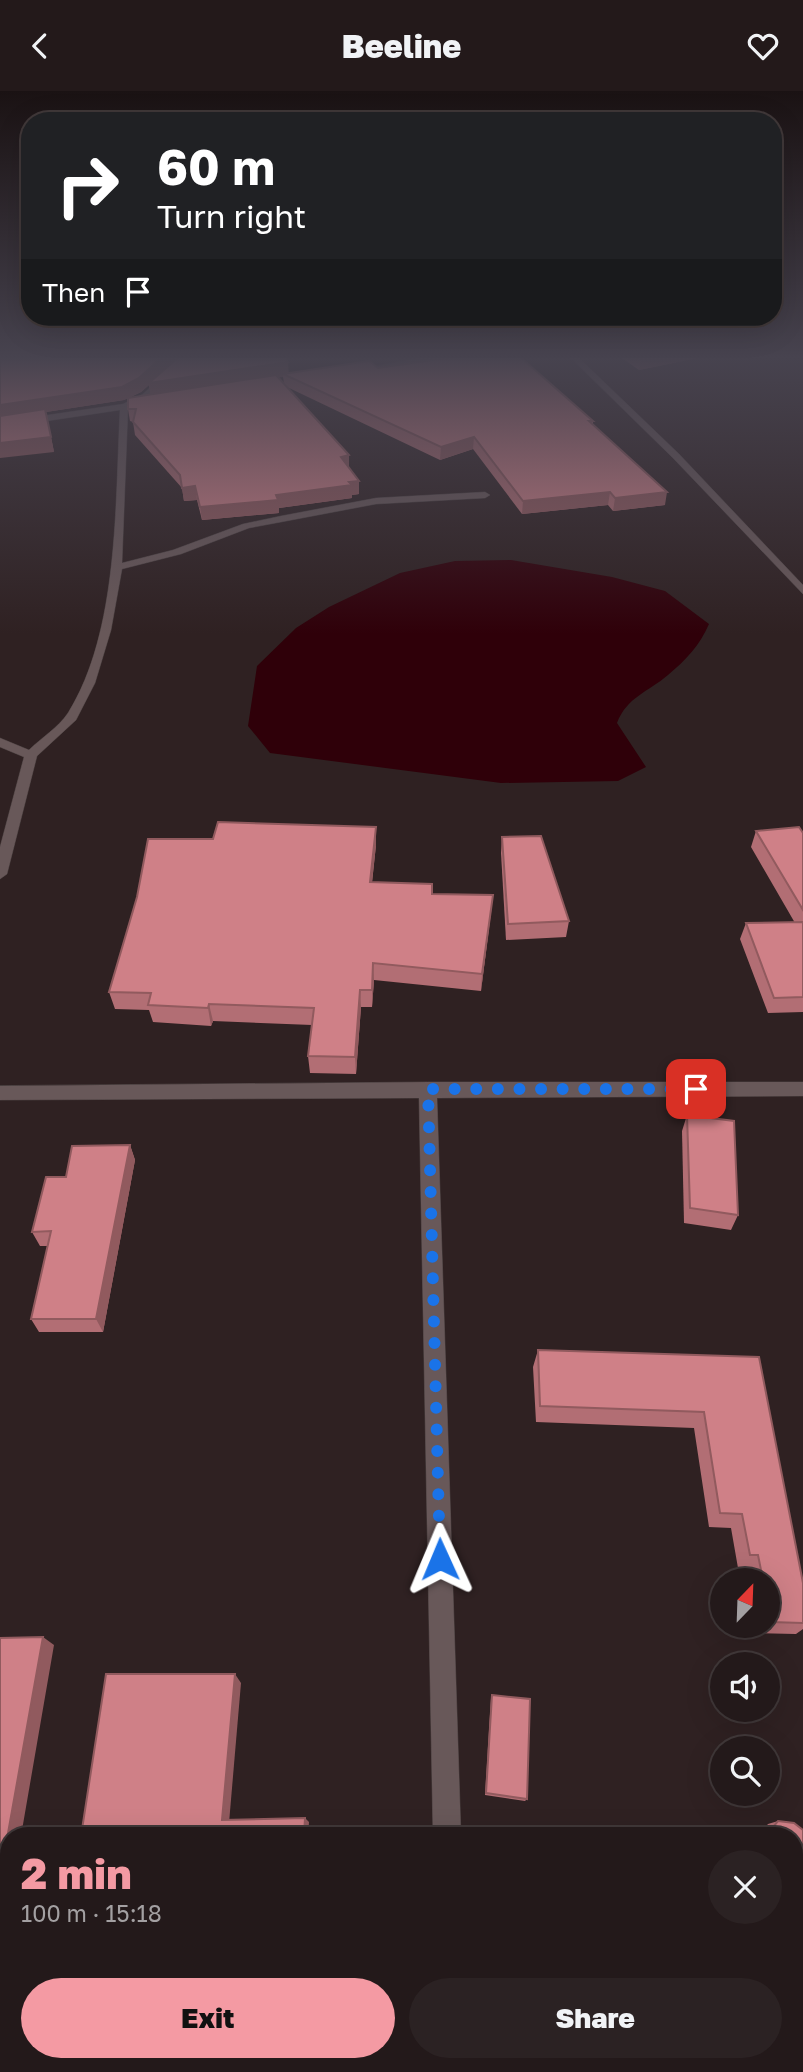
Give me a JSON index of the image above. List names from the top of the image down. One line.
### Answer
{"north":"top right","page":{"header":"Beeline","turn":["60 m","Turn right"],"then":"Then","heading":["2 min","100 m · 15:18"],"buttons":["Exit","Share"]}}
